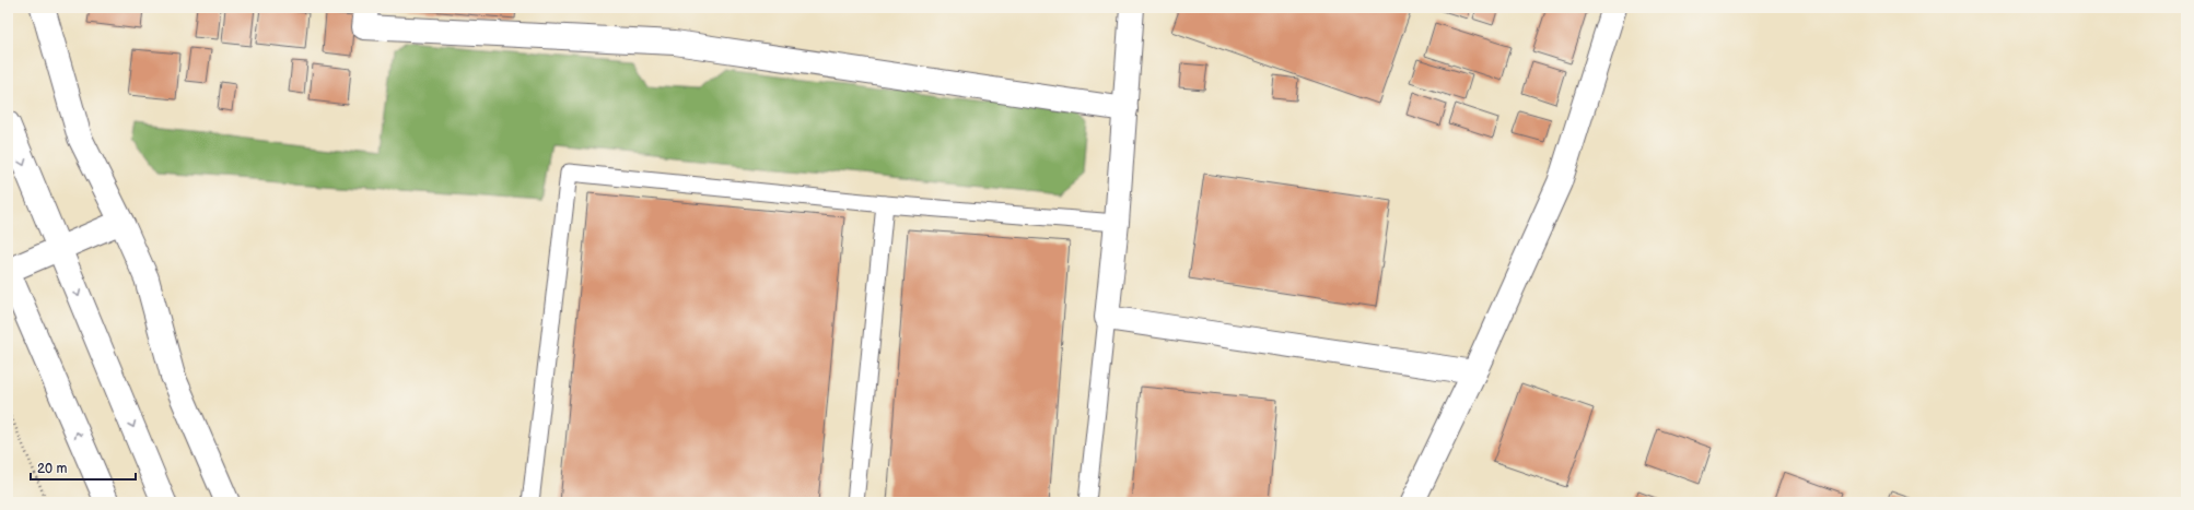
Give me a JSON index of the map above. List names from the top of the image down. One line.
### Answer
{"scale_bar":"20 m"}
